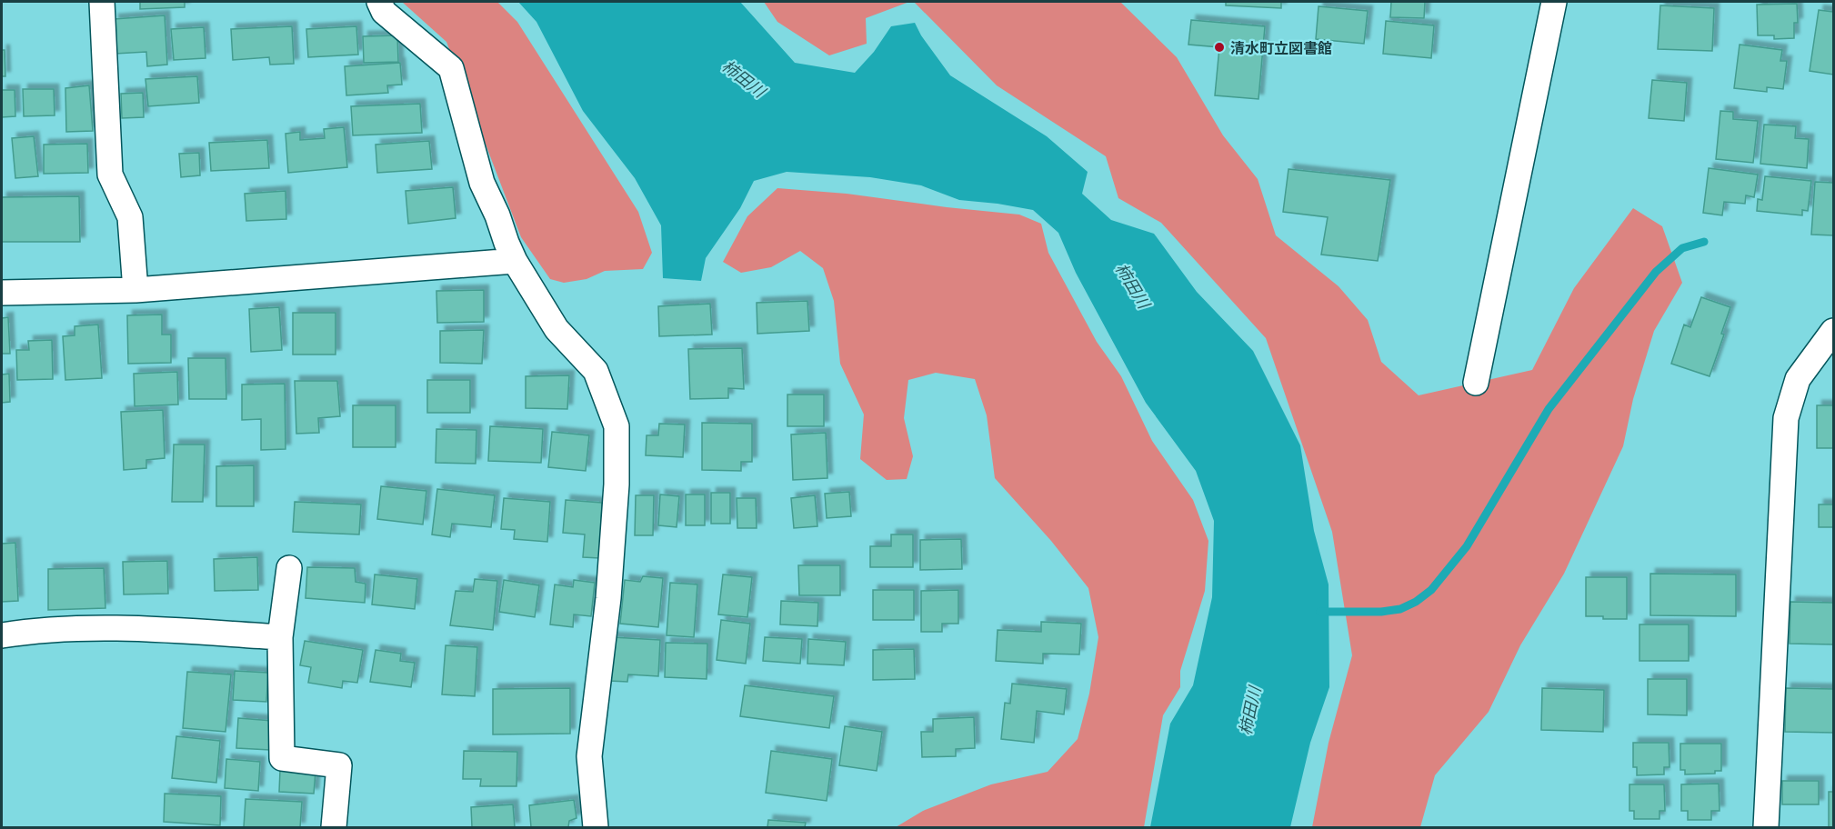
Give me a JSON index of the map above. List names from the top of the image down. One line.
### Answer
{"water":["柿田川"],"places":["清水町立図書館"]}
